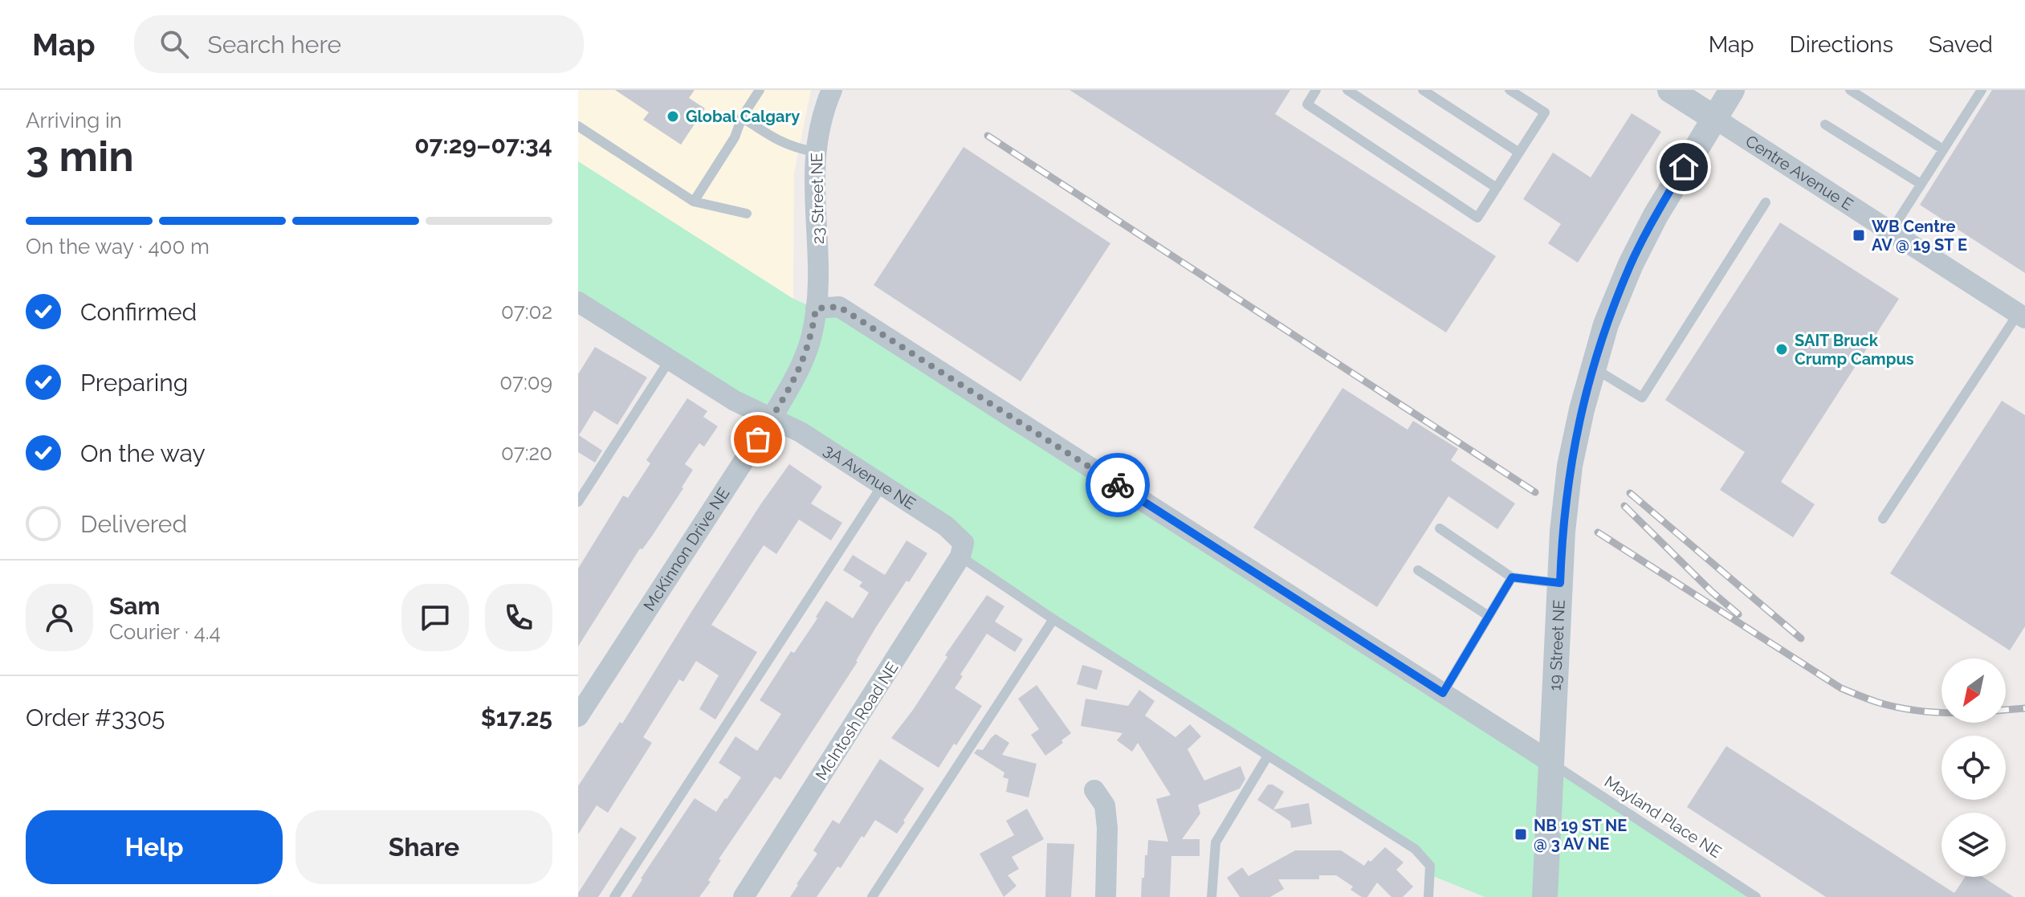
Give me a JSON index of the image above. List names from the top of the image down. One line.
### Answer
{"streets":{"street":["Centre Avenue E","23 Street NE","3A Avenue NE","McKinnon Drive NE","19 Street NE","McIntosh Road NE"],"lane":["Mayland Place NE"]},"crossings":[["Centre Avenue E","19 Street NE"],["23 Street NE","McKinnon Drive NE"],["3A Avenue NE","McKinnon Drive NE"],["3A Avenue NE","McIntosh Road NE"],["19 Street NE","Mayland Place NE"]],"places":{"other":["Global Calgary","SAIT Bruck Crump Campus"],"transit":["WB Centre AV @ 19 ST E","NB 19 ST NE @ 3 AV NE"]},"north":"bottom left","page":{"header":"Map","search":"Search here","nav":["Map","Directions","Saved"],"heading":["3 min","Arriving in","07:29–07:34"],"panel":["Sam","Courier · 4.4","Order #3305","$17.25"],"bar":"On the way · 400 m","list":[["Confirmed","07:02"],["Preparing","07:09"],["On the way","07:20"],"Delivered"],"buttons":["Help","Share"]}}
